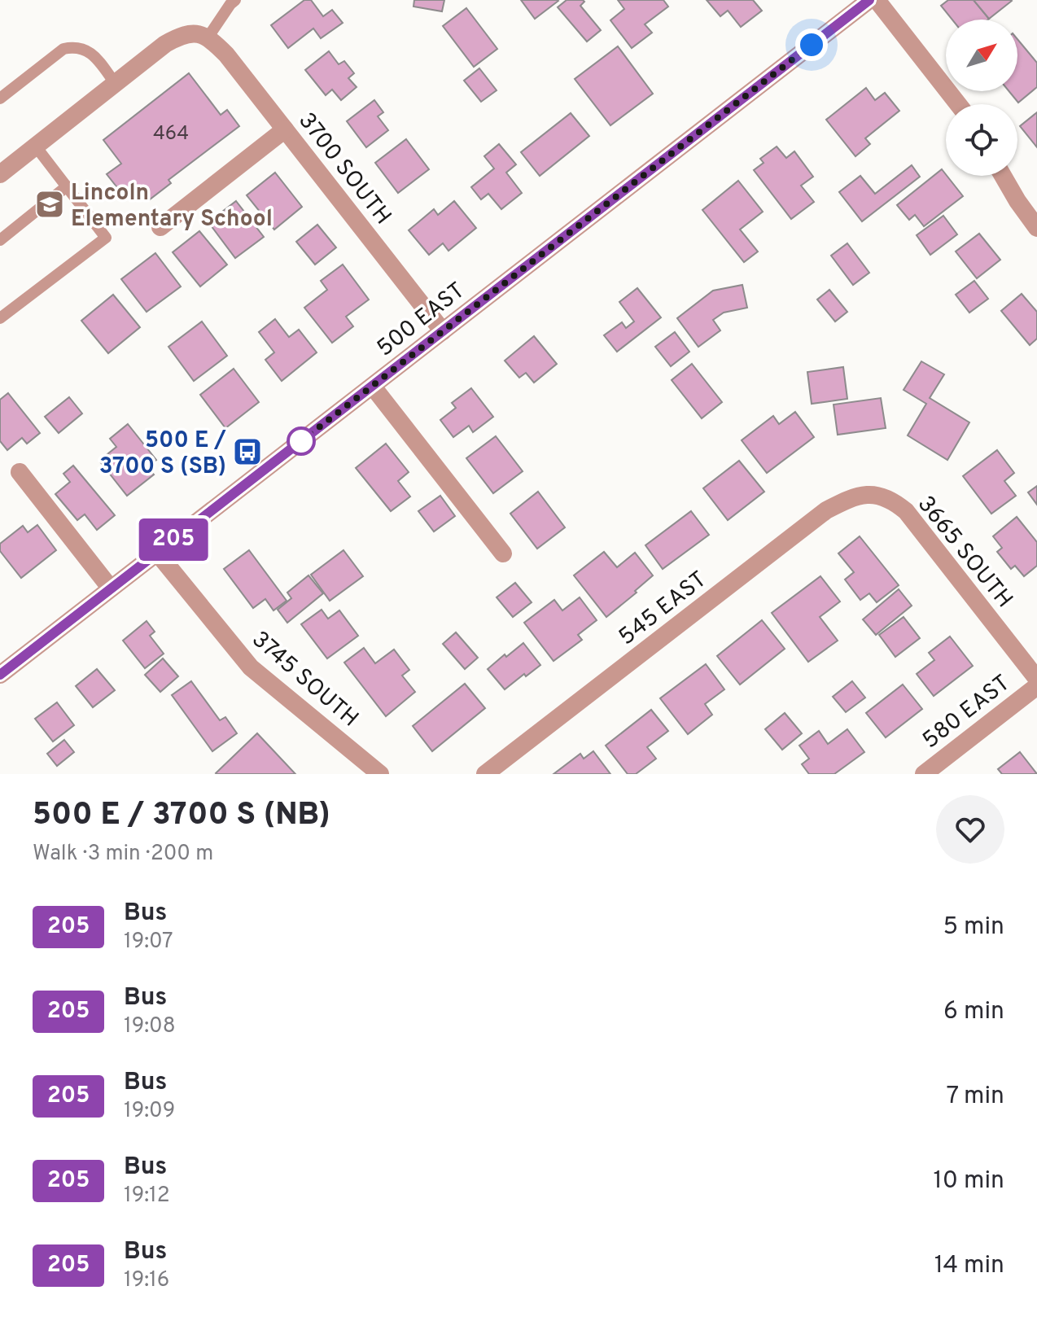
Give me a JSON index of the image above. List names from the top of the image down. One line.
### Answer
{"streets":{"street":["3700 SOUTH","500 EAST","3665 SOUTH","545 EAST","3745 SOUTH","580 EAST"]},"crossings":[["3700 SOUTH","500 EAST"],["500 EAST","3745 SOUTH"],["3665 SOUTH","545 EAST"]],"places":{"school or university":["Lincoln Elementary School"],"bus stop":["500 E / 3700 S (SB)"]},"lines":["bus line 205"],"house_numbers":["464"],"north":"top right","page":{"on_map":"205","heading":["500 E / 3700 S (NB)","Walk · 3 min · 200 m"],"list":[{"mark":"205","name":"Bus","note":"19:07","value":"5 min"},{"mark":"205","name":"Bus","note":"19:08","value":"6 min"},{"mark":"205","name":"Bus","note":"19:09","value":"7 min"},{"mark":"205","name":"Bus","note":"19:12","value":"10 min"},{"mark":"205","name":"Bus","note":"19:16","value":"14 min"}]}}
